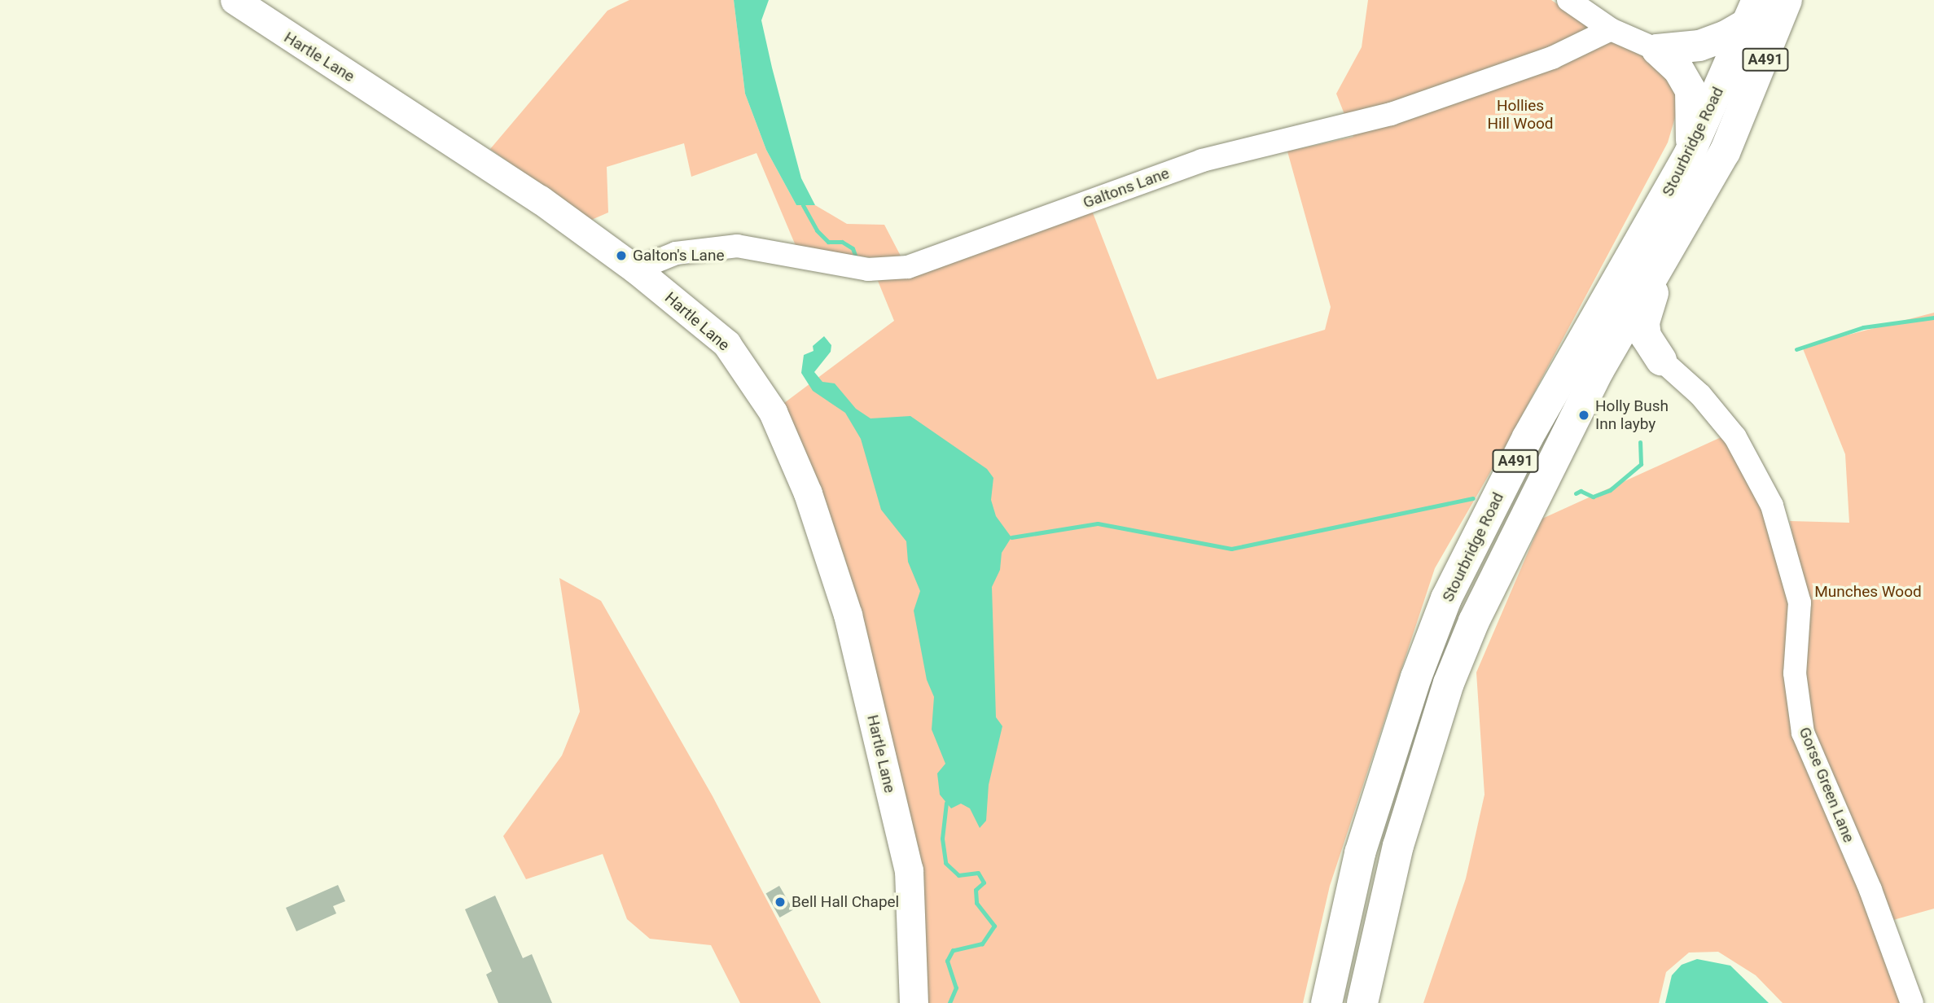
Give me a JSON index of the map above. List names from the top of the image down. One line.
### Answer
{"streets":{"highway":["A491","Stourbridge Road"],"main road":["Hartle Lane"],"street":["Galtons Lane","Gorse Green Lane"]},"crossings":[["Hartle Lane","Galtons Lane"]],"parks":["Hollies Hill Wood","Munches Wood"],"places":["Galton's Lane","Holly Bush Inn layby","Bell Hall Chapel"]}
